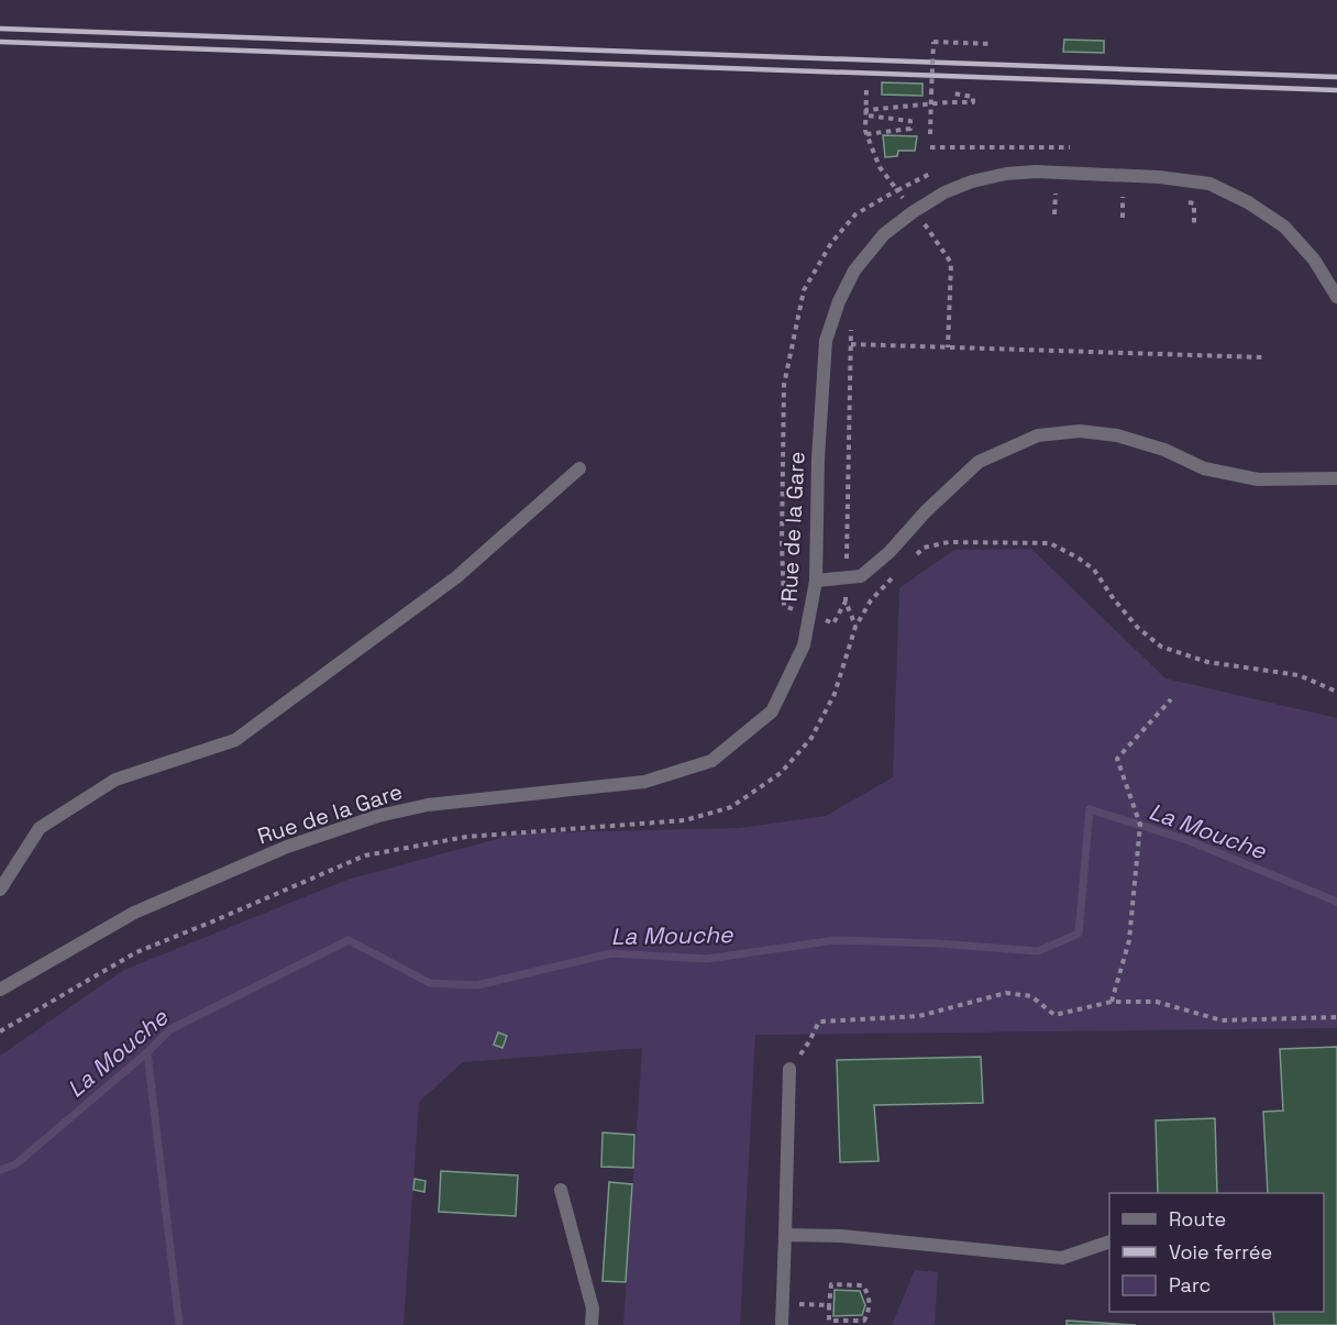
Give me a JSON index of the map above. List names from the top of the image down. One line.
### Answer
{"streets":{"street":["Rue de la Gare"]},"water":["La Mouche"],"legend":["Route","Voie ferrée","Parc"]}
